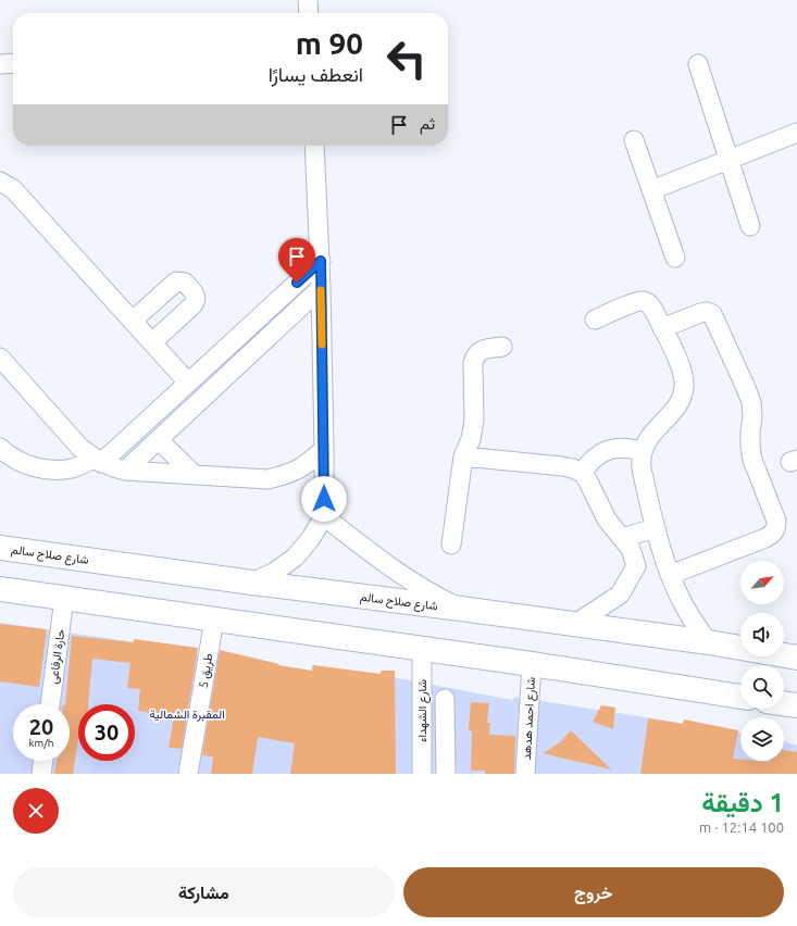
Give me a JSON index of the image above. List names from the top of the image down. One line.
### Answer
{"streets":{"highway":["شارع صلاح سالم"],"street":["حارة الرفاعى","طريق 5","شارع الشهداء","شارع احمد هدهد"]},"parks":["المقبرة الشمالية"],"north":"top right","page":{"turn":["90 m","انعطف يسارًا"],"then":"ثم","speed":"20 km/h","limit":"30","heading":["1 دقيقة","100 m · 12:14"],"buttons":["خروج","مشاركة"]}}
